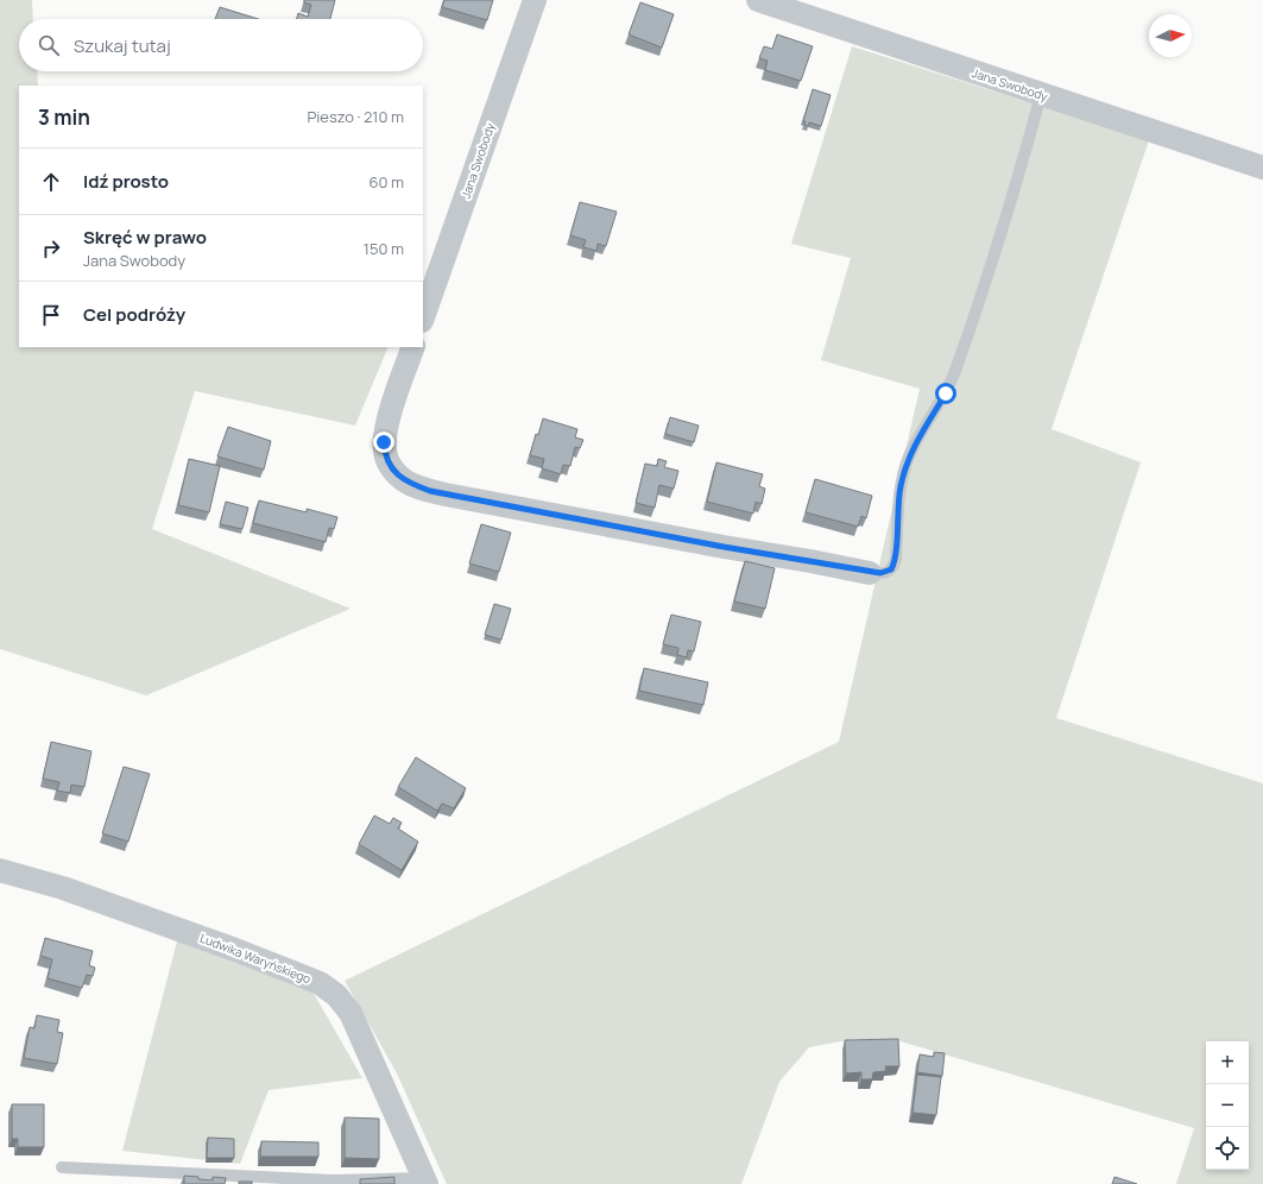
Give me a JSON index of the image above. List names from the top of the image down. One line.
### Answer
{"streets":{"street":["Jana Swobody","Ludwika Waryńskiego"]},"north":"right","page":{"search":"Szukaj tutaj","heading":["3 min","Pieszo · 210 m"],"list":[["Idź prosto","60 m"],["Skręć w prawo","Jana Swobody","150 m"],"Cel podróży"],"map_buttons":["+","−"]}}
